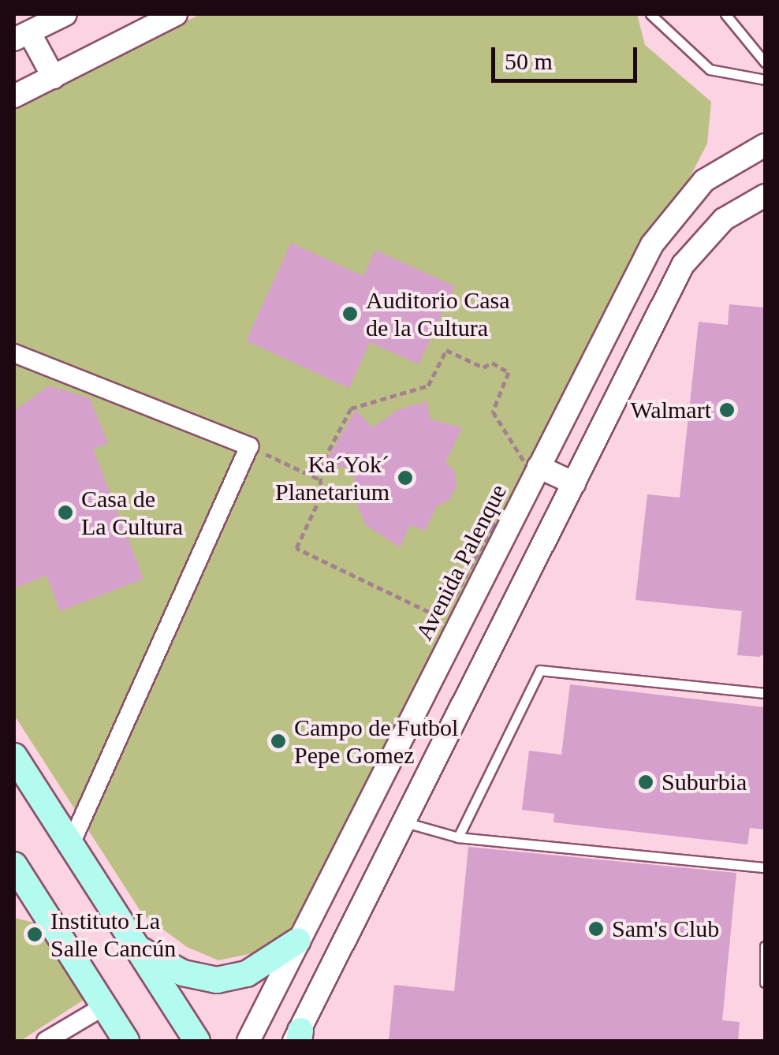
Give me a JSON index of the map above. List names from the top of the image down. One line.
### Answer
{"streets":{"street":["Avenida Palenque"]},"places":["Auditorio Casa de la Cultura","Walmart","Ka´Yok´ Planetarium","Casa de La Cultura","Campo de Futbol Pepe Gomez","Suburbia","Sam's Club","Instituto La Salle Cancún"],"scale_bar":"50 m"}
